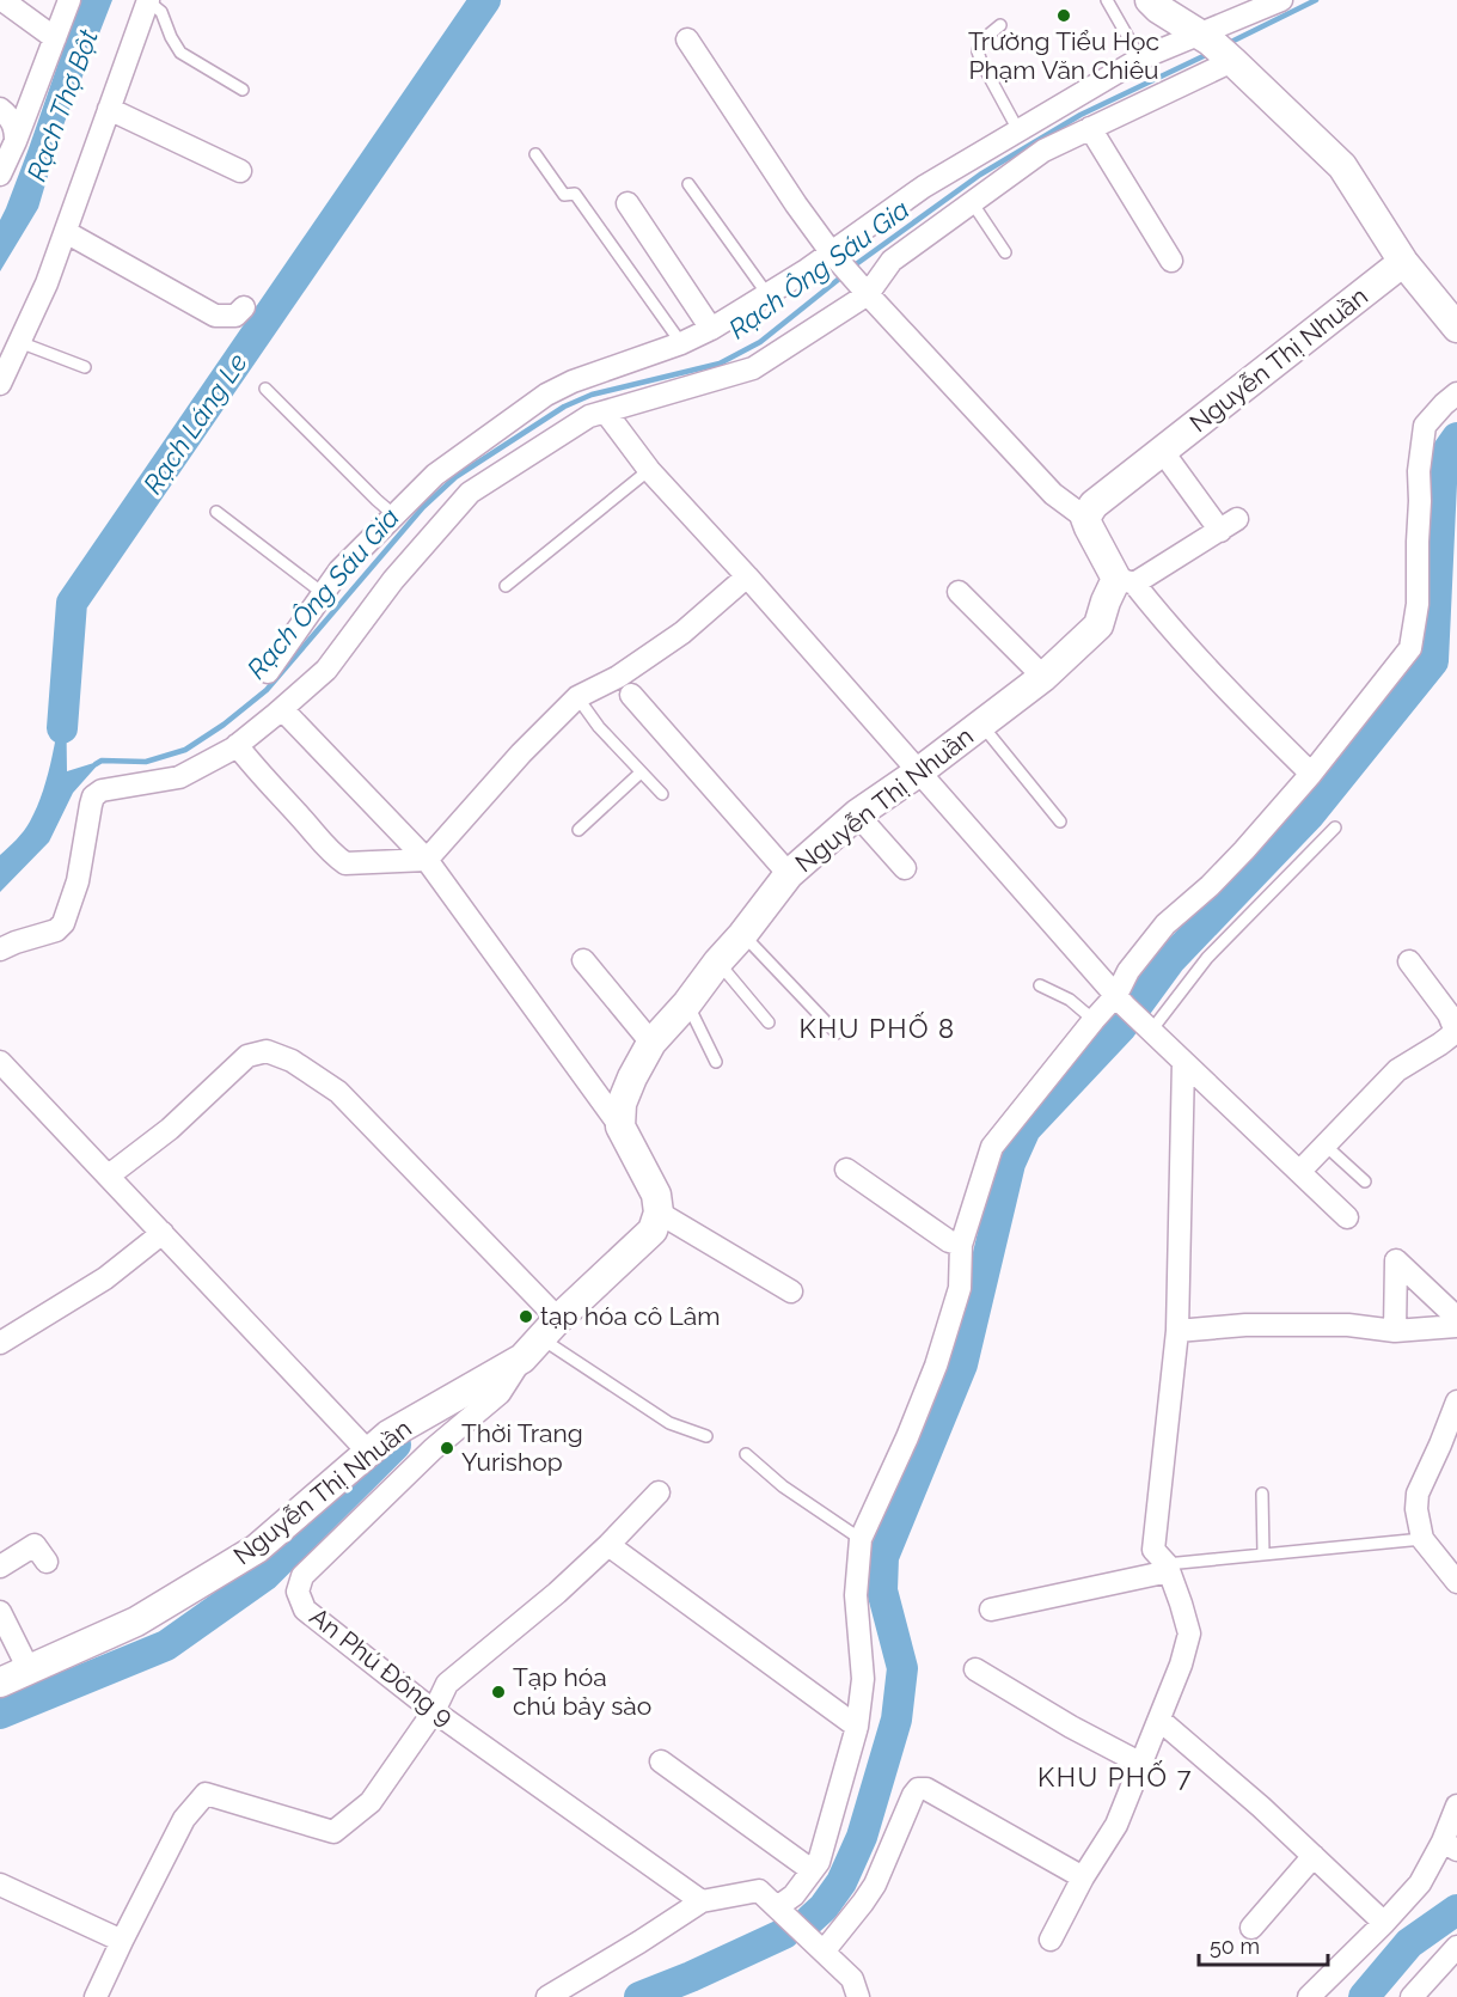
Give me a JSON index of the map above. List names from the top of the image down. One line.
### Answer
{"streets":{"street":["Nguyễn Thị Nhuần","An Phú Đông 9"]},"crossings":[["Nguyễn Thị Nhuần","An Phú Đông 9"]],"districts":["KHU PHỐ 8","KHU PHỐ 7"],"water":["Rạch Thợ Bột","Rạch Ông Sáu Gia","Rạch Láng Le"],"places":["Trường Tiểu Học Phạm Văn Chiêu","tạp hóa cô Lâm","Thời Trang Yurishop","Tạp hóa chú bảy sào"],"scale_bar":"50 m"}
